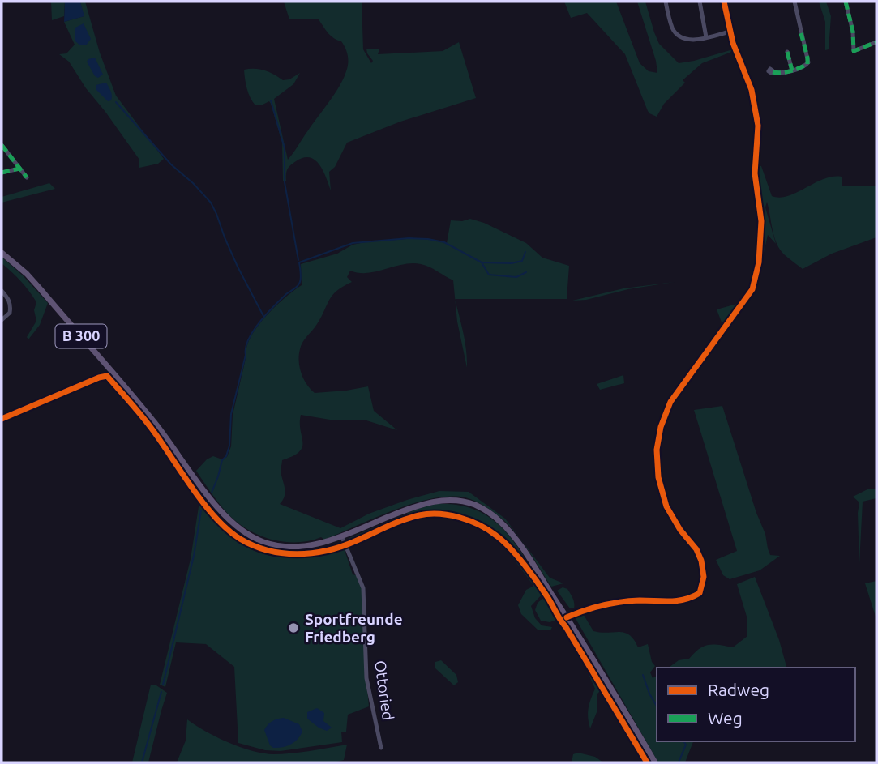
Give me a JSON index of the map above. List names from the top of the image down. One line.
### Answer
{"streets":{"main road":["B 300"],"street":["Ottoried"]},"crossings":[["B 300","Ottoried"]],"places":["Sportfreunde Friedberg"],"legend":["Radweg","Weg"]}
